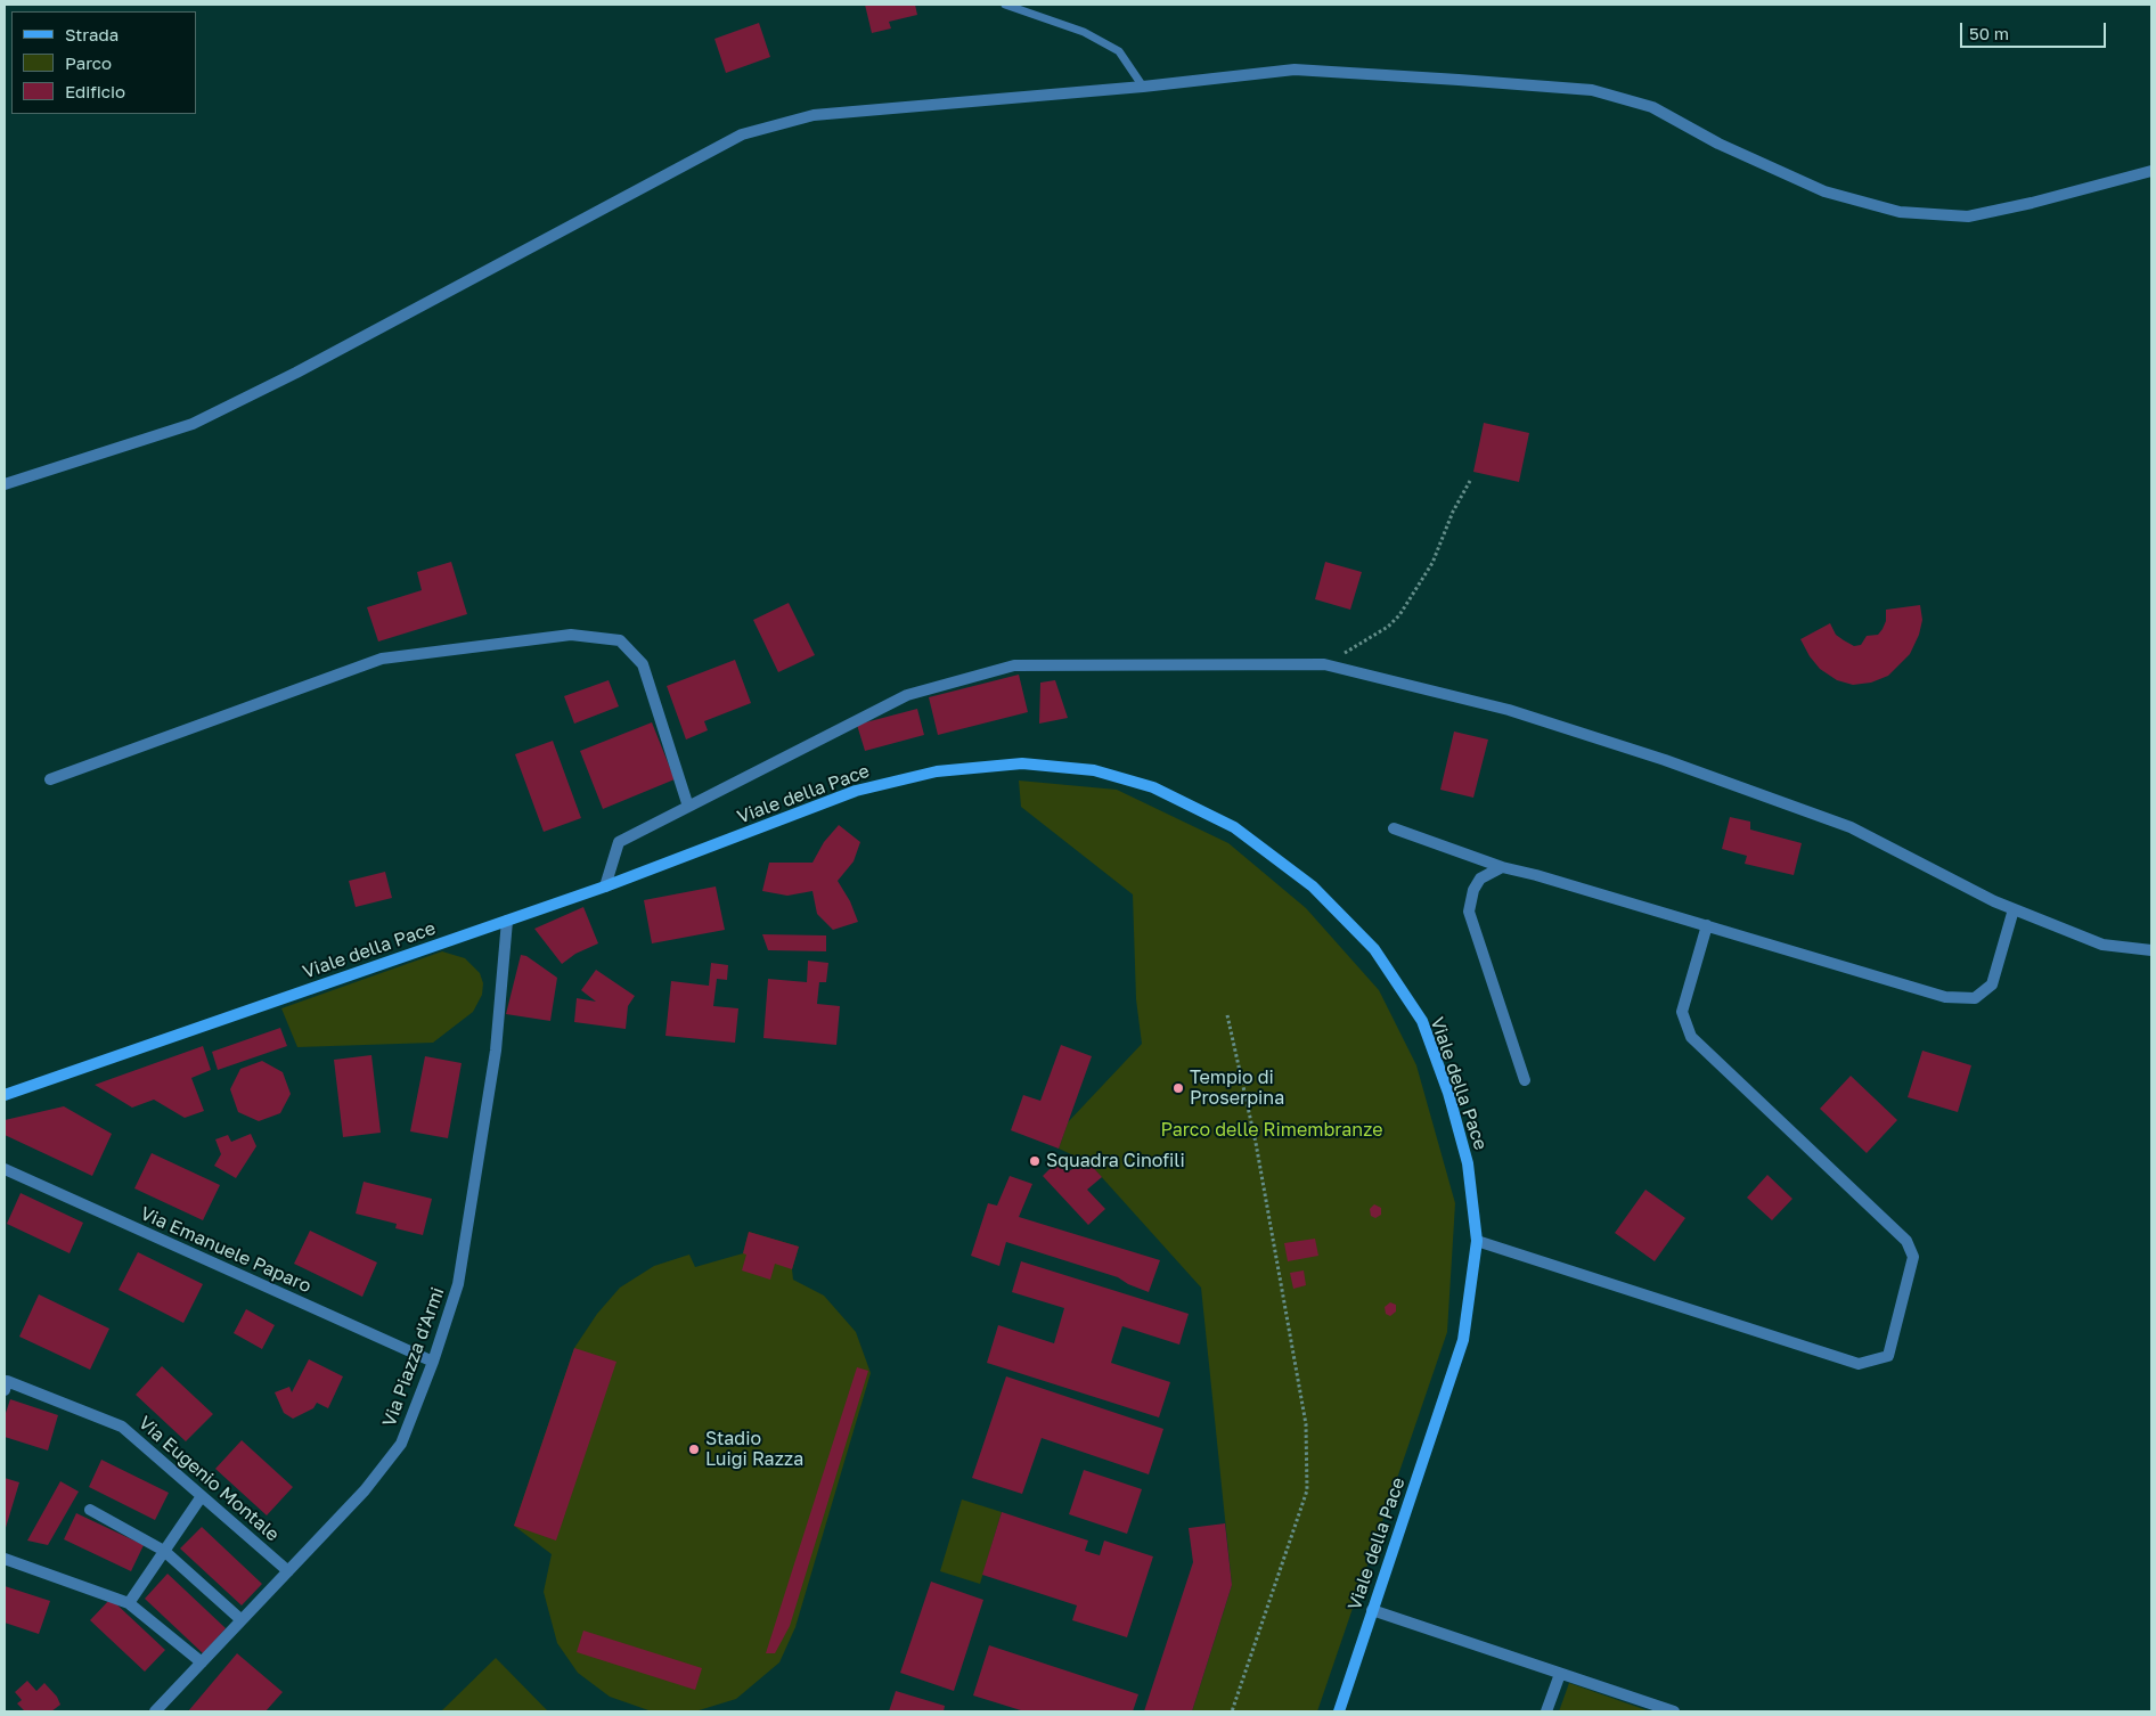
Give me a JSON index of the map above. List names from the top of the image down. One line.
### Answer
{"streets":{"main road":["Viale della Pace"],"street":["Via Emanuele Paparo","Via Piazza d'Armi","Via Eugenio Montale"]},"crossings":[["Viale della Pace","Via Piazza d'Armi"],["Via Emanuele Paparo","Via Piazza d'Armi"],["Via Piazza d'Armi","Via Eugenio Montale"]],"parks":["Parco delle Rimembranze"],"places":["Tempio di Proserpina","Squadra Cinofili","Stadio Luigi Razza"],"legend":["Strada","Parco","Edificio"],"scale_bar":"50 m"}
